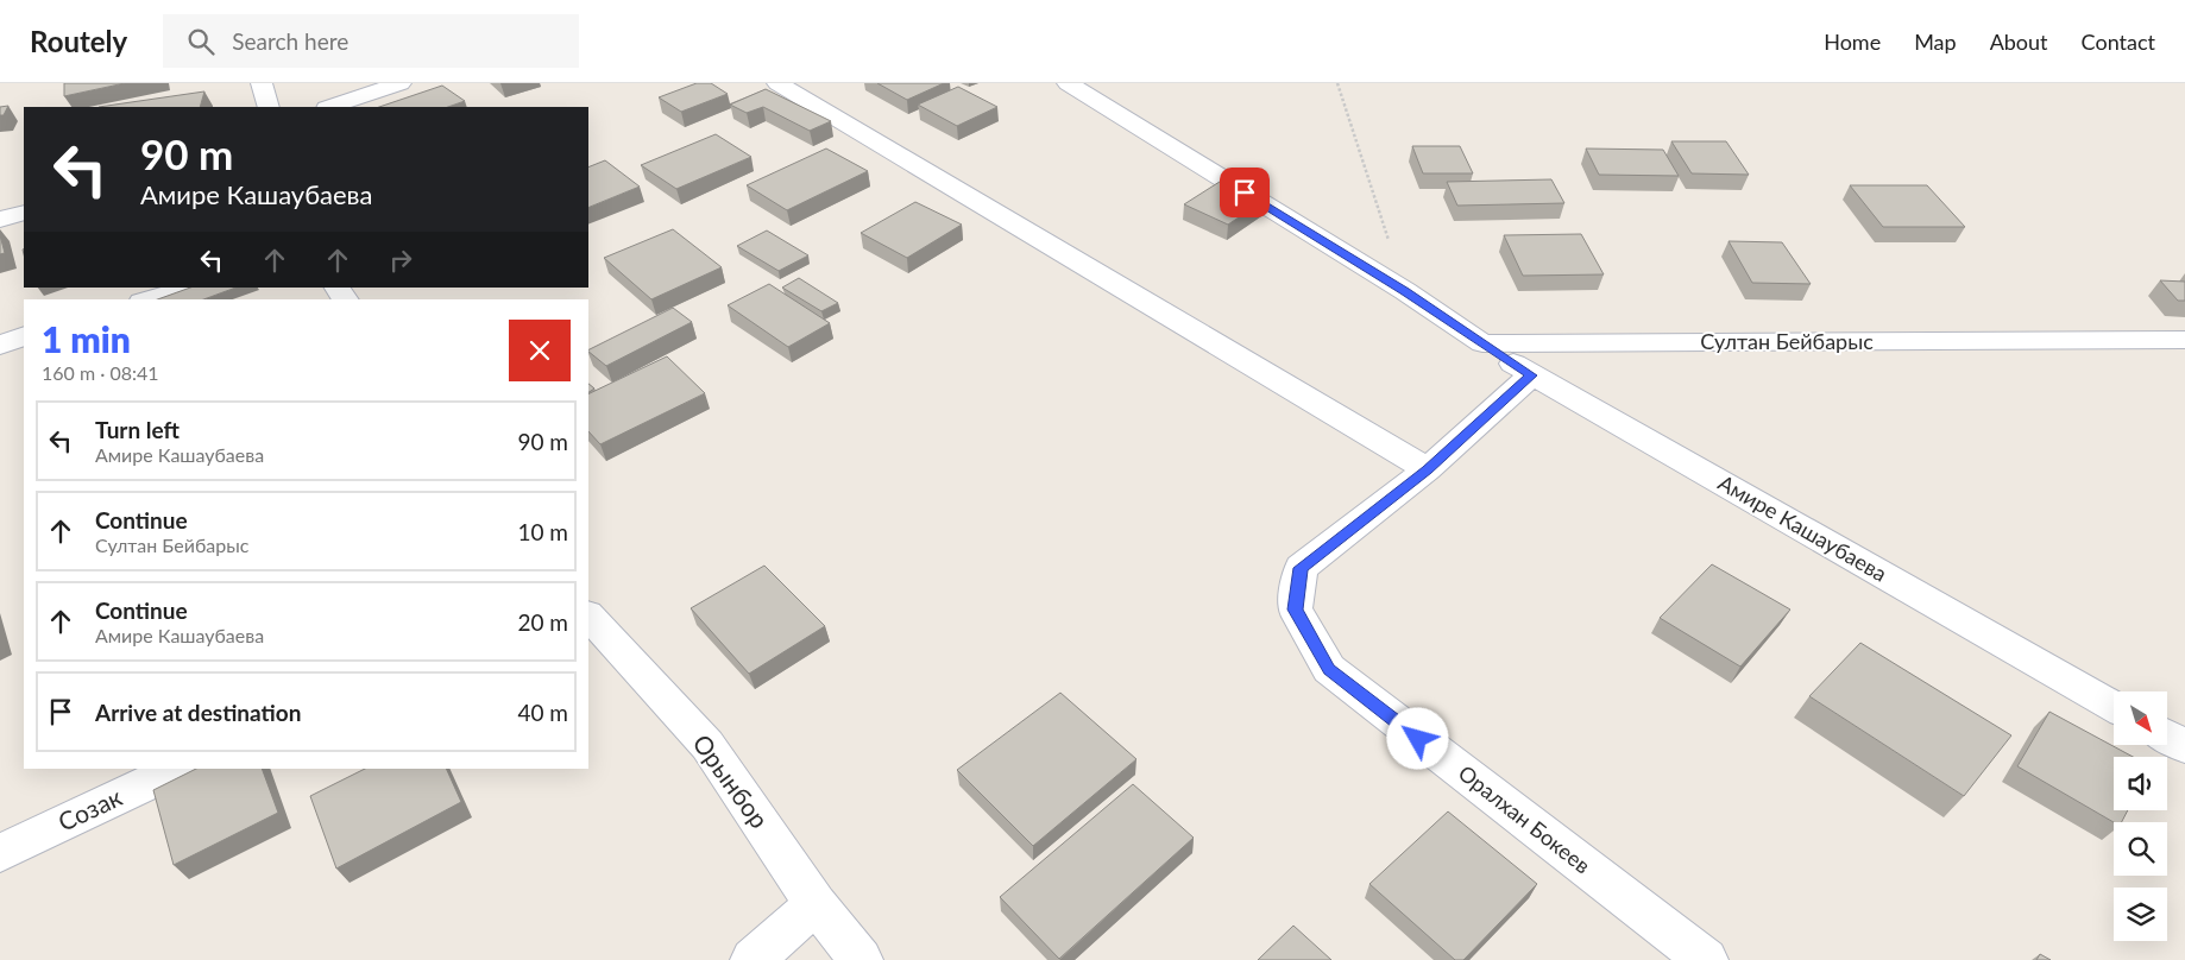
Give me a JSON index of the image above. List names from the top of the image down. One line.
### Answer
{"streets":{"street":["Султан Бейбарыс","Амире Кашаубаева","Орынбор","Созак","Оралхан Бокеев"]},"crossings":[["Султан Бейбарыс","Амире Кашаубаева"],["Амире Кашаубаева","Оралхан Бокеев"]],"north":"bottom right","page":{"header":"Routely","search":"Search here","nav":["Home","Map","About","Contact"],"turn":["90 m","Амире Кашаубаева"],"heading":["1 min","160 m · 08:41"],"list":[{"name":"Turn left","note":"Амире Кашаубаева","value":"90 m"},{"name":"Continue","note":"Султан Бейбарыс","value":"10 m"},{"name":"Continue","note":"Амире Кашаубаева","value":"20 m"},{"name":"Arrive at destination","value":"40 m"}]}}
